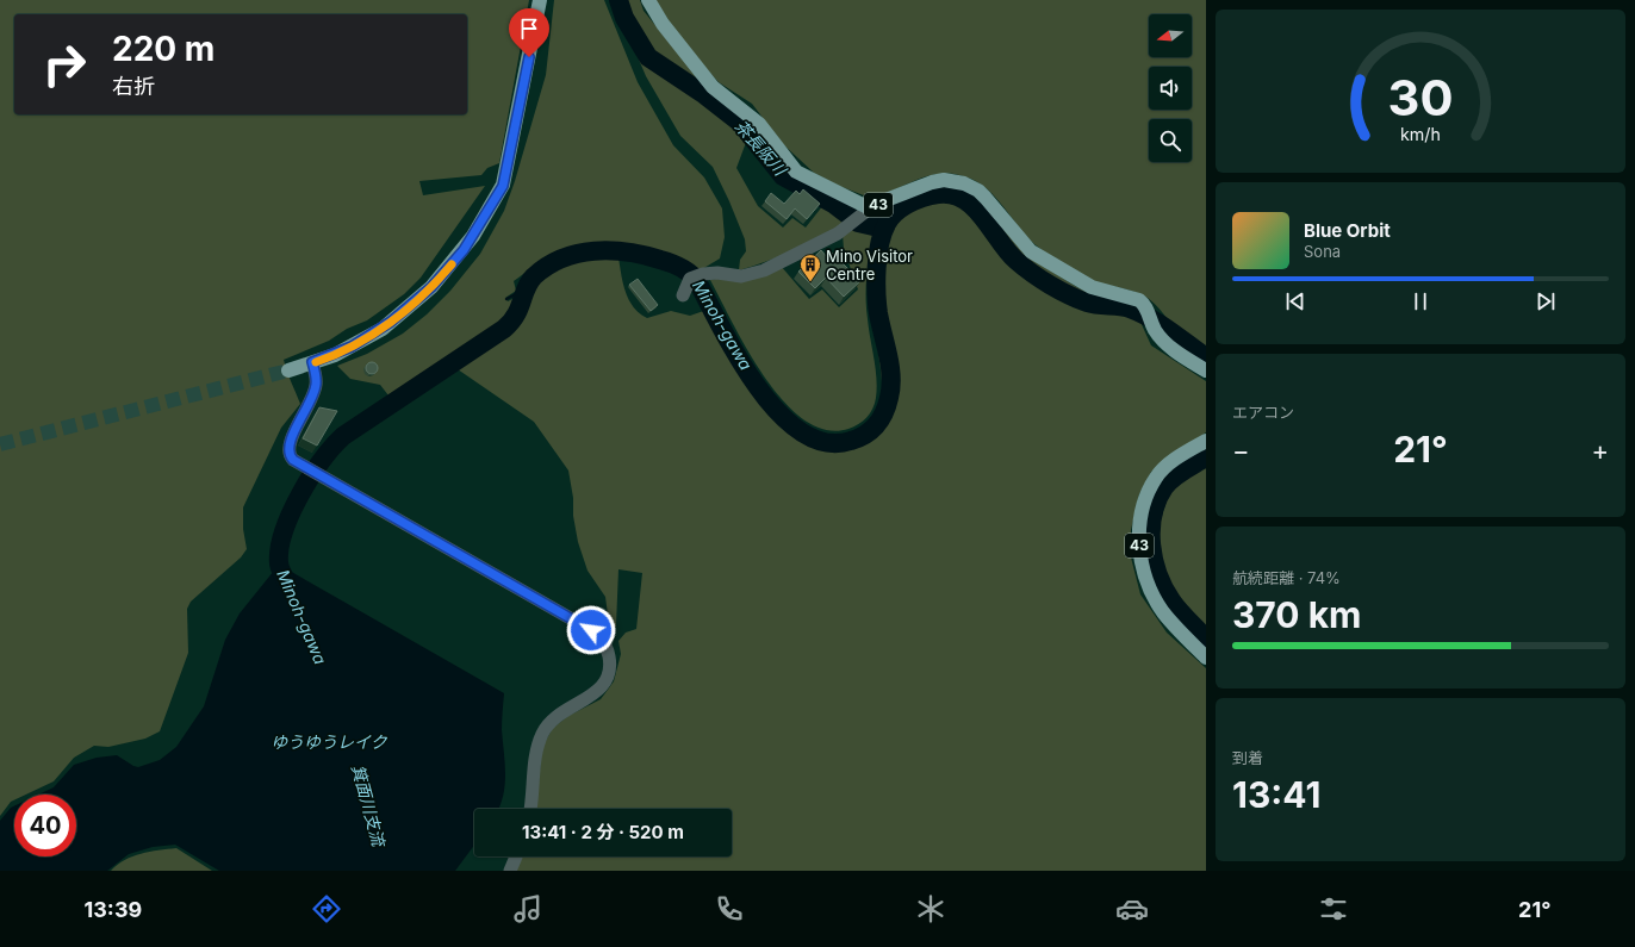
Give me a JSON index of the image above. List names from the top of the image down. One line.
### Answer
{"streets":{"main road":["43"]},"water":["茶長阪川","Minoh-gawa","ゆうゆうレイク","箕面川支流"],"places":{"building":["Mino Visitor Centre"]},"north":"left","page":{"turn":["220 m","右折"],"song":["Blue Orbit","Sona"],"tile":["エアコン",["航続距離 · 74%","370 km"],["到着","13:41"]],"heat":["−","21°","+"],"limit":"40","trip":"13:41 · 2 分 · 520 m","tabs":["13:39","21°"],"gauge":["30","km/h"]}}
